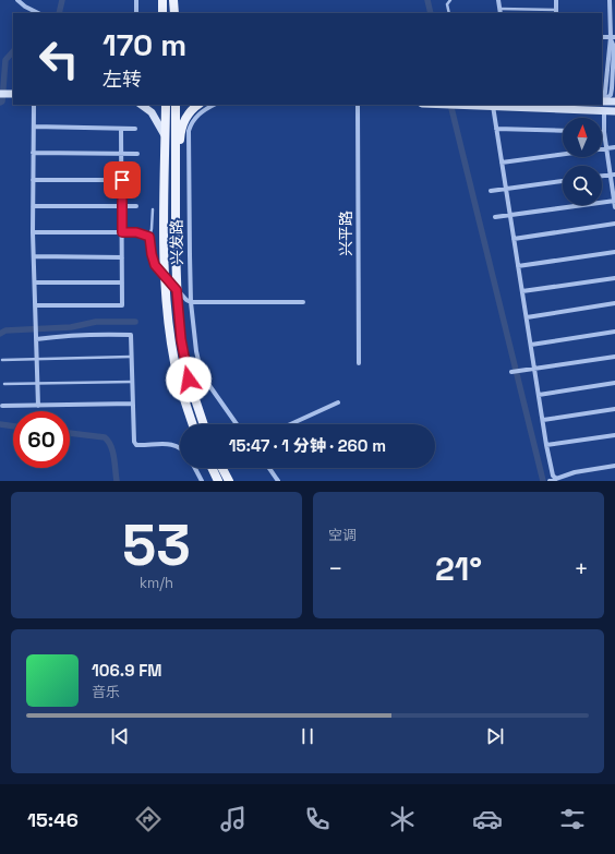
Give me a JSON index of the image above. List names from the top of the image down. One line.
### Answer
{"streets":{"street":["兴平路","兴发路"]},"north":"top","page":{"turn":["170 m","左转"],"limit":"60","trip":"15:47 · 1 分钟 · 260 m","tile":[["53","km/h"],"空调"],"heat":["−","21°","+"],"song":["106.9 FM","音乐"],"tabs":"15:46"}}
